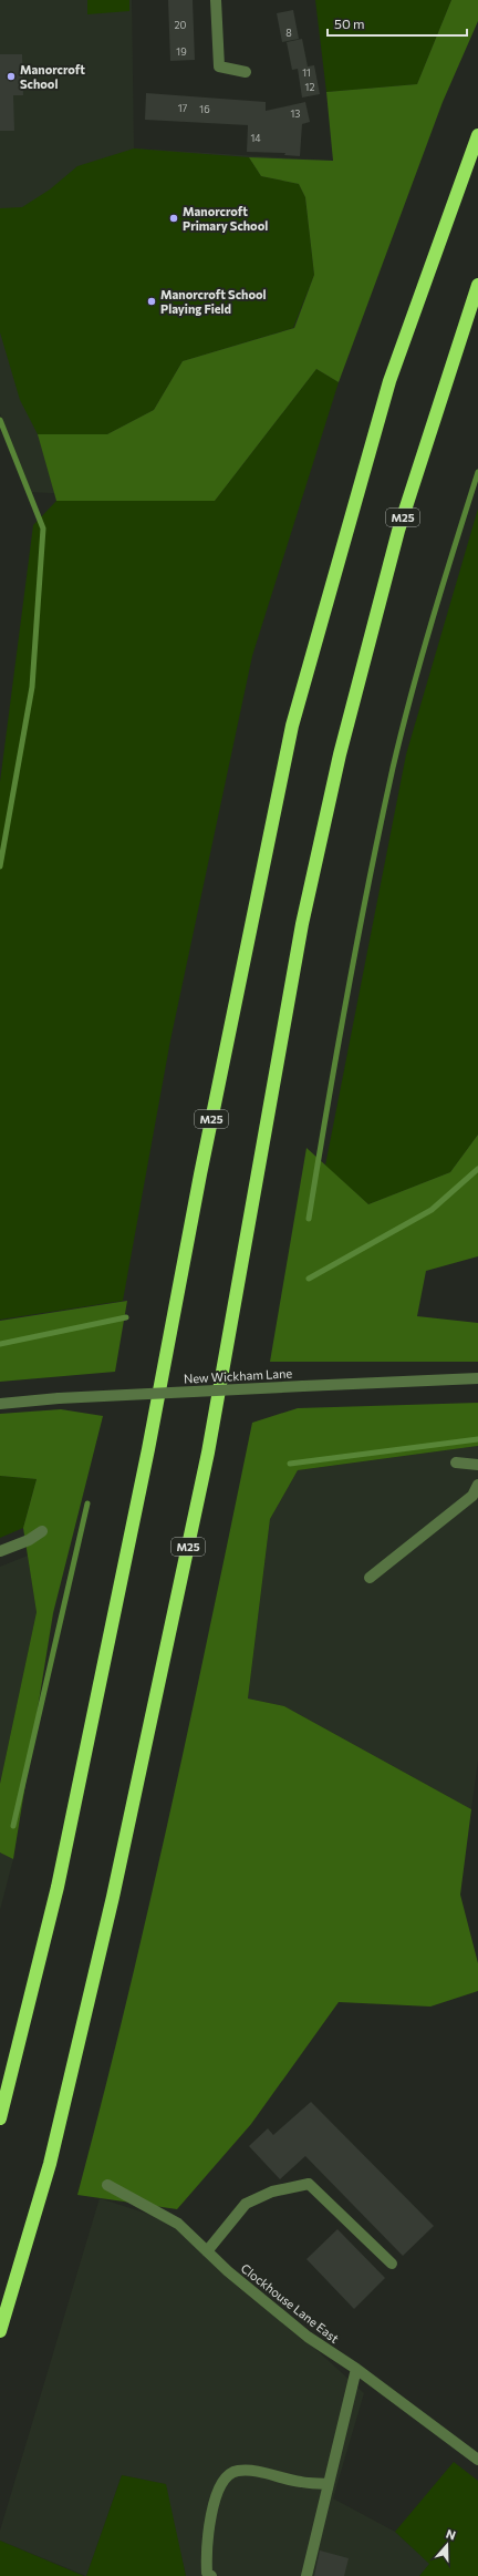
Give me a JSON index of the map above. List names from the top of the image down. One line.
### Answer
{"streets":{"highway":["M25"],"street":["New Wickham Lane","Clockhouse Lane East"]},"places":["Manorcroft School","Manorcroft Primary School","Manorcroft School Playing Field"],"house_numbers":["20","8","19","11","12","17","16","13","14"],"scale_bar":"50 m","north":"top"}
